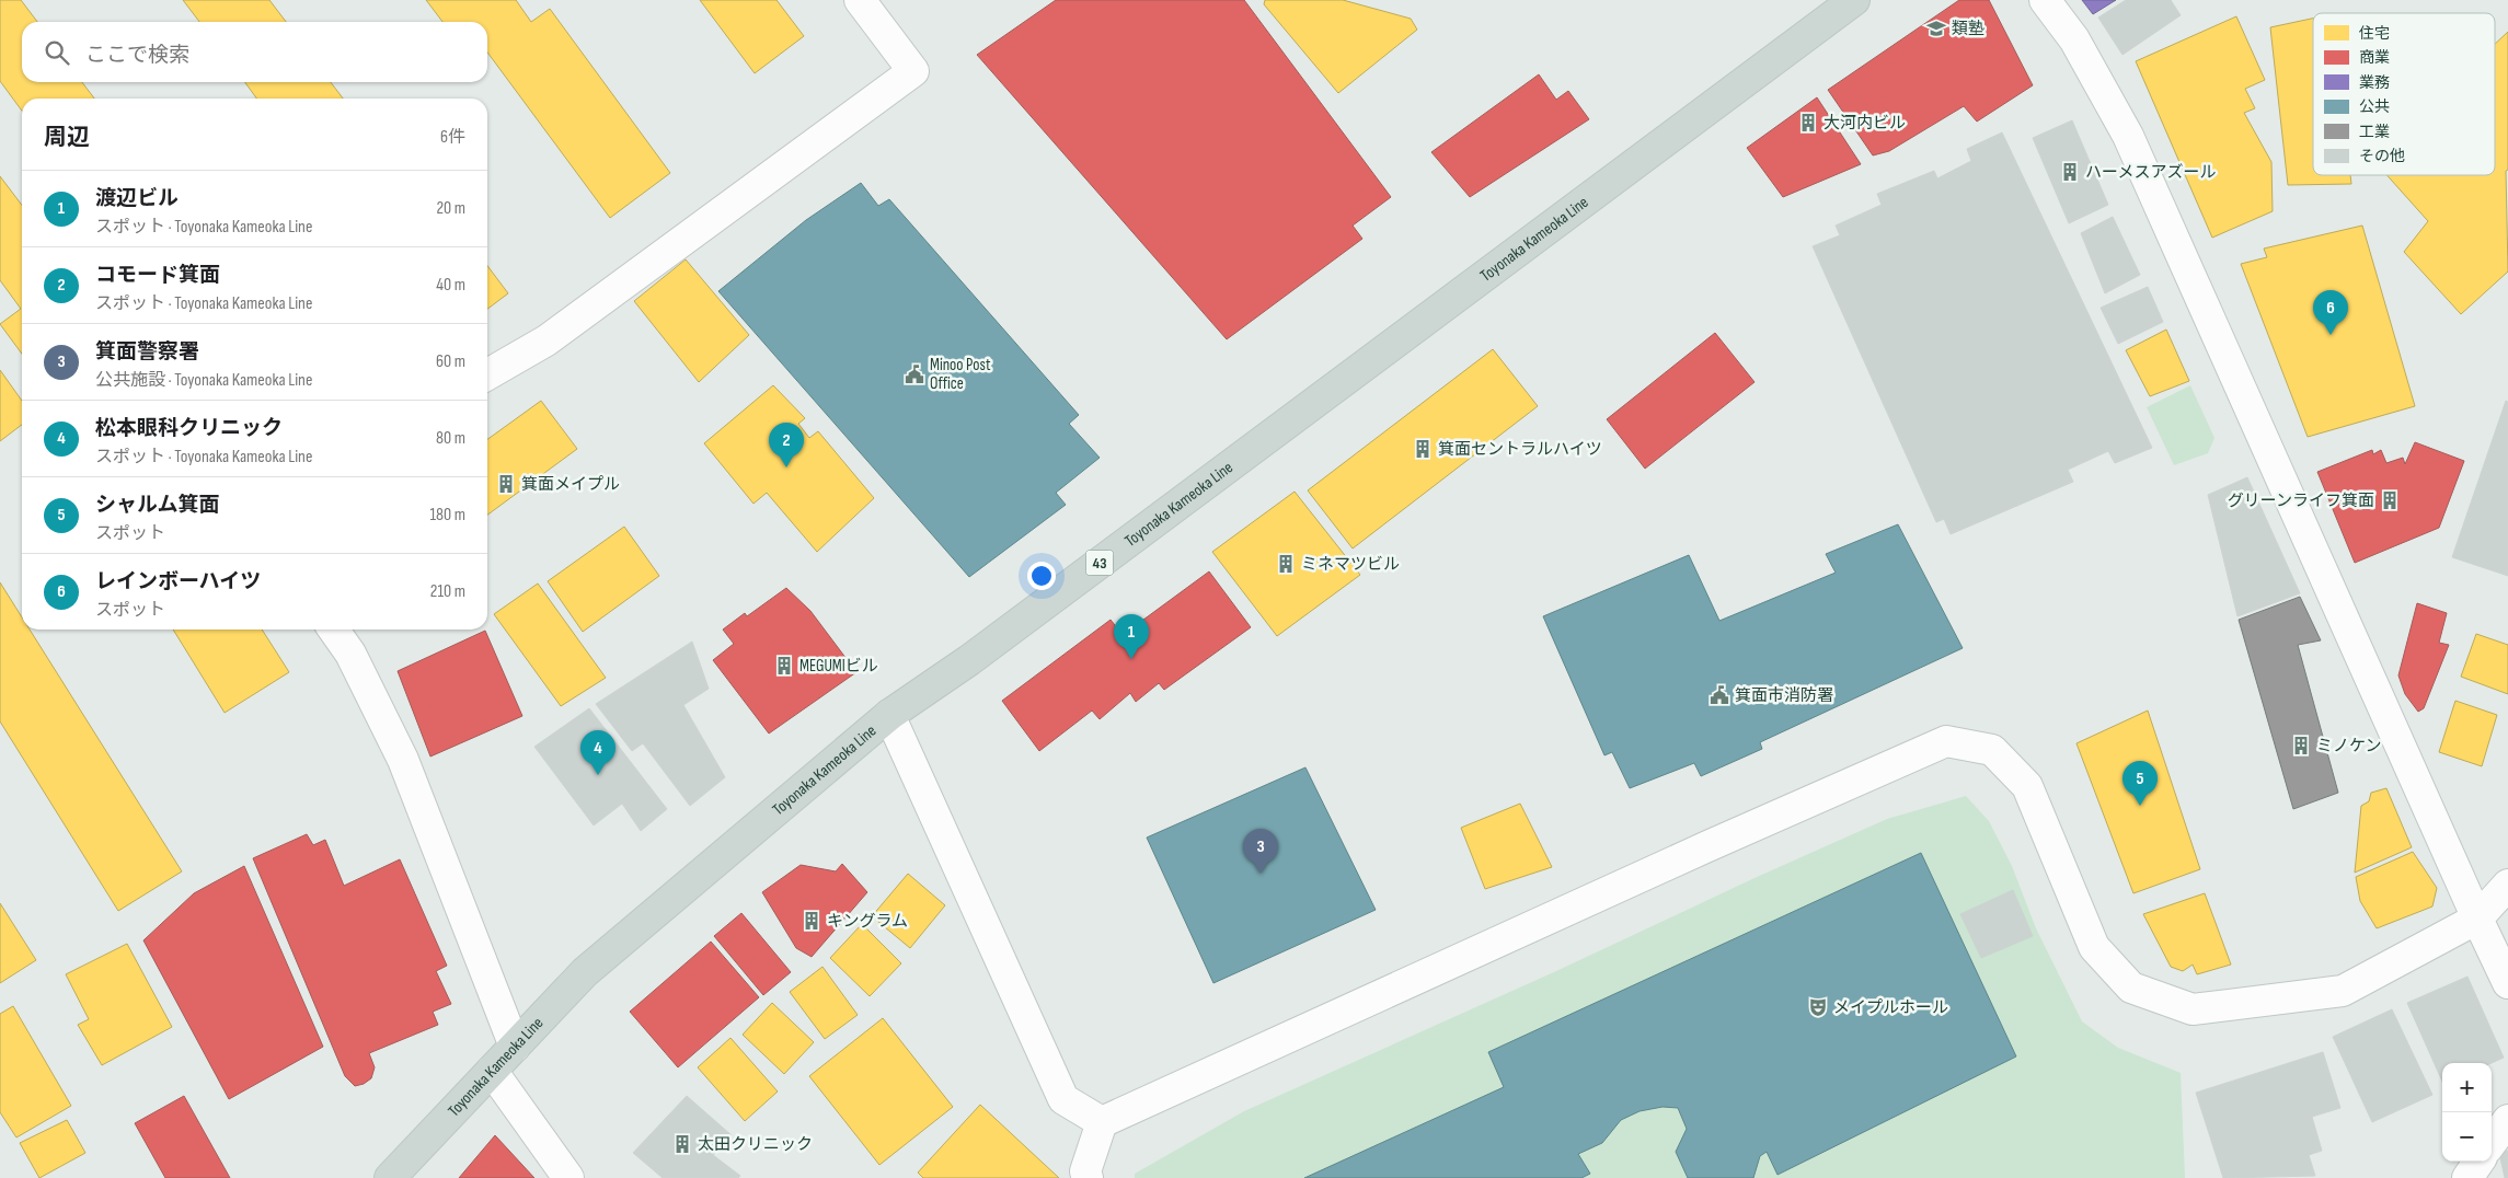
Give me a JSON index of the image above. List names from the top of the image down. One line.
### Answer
{"streets":{"main road":["Toyonaka Kameoka Line","43"]},"places":{"school or university":["類塾"],"building":["大河内ビル","ハーメスアズール","箕面セントラルハイツ","箕面メイプル","グリーンライフ箕面","ミネマツビル","MEGUMIビル","ミノケン","キングラム","太田クリニック"],"public building":["Minoo Post Office","箕面市消防署"],"theatre":["メイプルホール"]},"legend":["住宅","商業","業務","公共","工業","その他"],"page":{"search":"ここで検索","heading":["周辺","6件"],"list":[{"mark":"1","name":"渡辺ビル","note":"スポット · Toyonaka Kameoka Line","value":"20 m"},{"mark":"2","name":"コモード箕面","note":"スポット · Toyonaka Kameoka Line","value":"40 m"},{"mark":"3","name":"箕面警察署","note":"公共施設 · Toyonaka Kameoka Line","value":"60 m"},{"mark":"4","name":"松本眼科クリニック","note":"スポット · Toyonaka Kameoka Line","value":"80 m"},{"mark":"5","name":"シャルム箕面","note":"スポット","value":"180 m"},{"mark":"6","name":"レインボーハイツ","note":"スポット","value":"210 m"}],"pins":["6","2","1","4","5","3"],"map_buttons":["+","−"]}}
